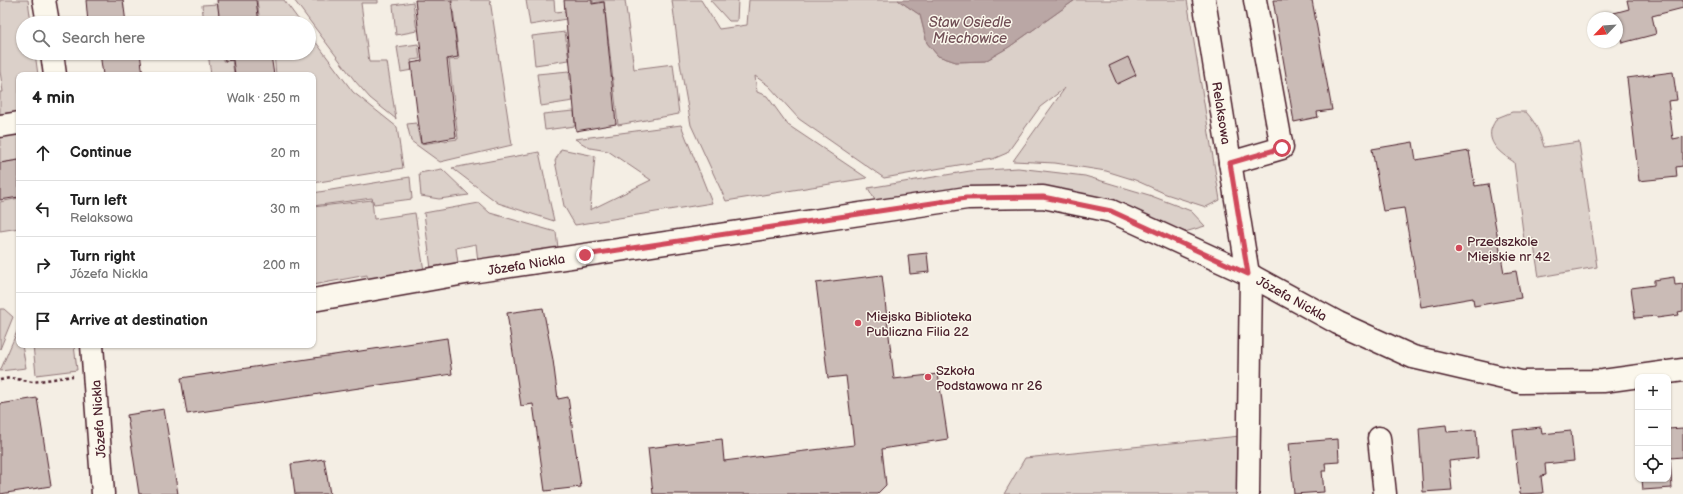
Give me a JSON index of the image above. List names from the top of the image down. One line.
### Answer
{"streets":{"street":["Relaksowa","Józefa Nickla"]},"crossings":[["Relaksowa","Józefa Nickla"]],"water":["Staw Osiedle Miechowice"],"places":["Przedszkole Miejskie nr 42","Miejska Biblioteka Publiczna Filia 22","Szkoła Podstawowa nr 26"],"north":"bottom left","page":{"search":"Search here","heading":["4 min","Walk · 250 m"],"list":[["Continue","20 m"],["Turn left","Relaksowa","30 m"],["Turn right","Józefa Nickla","200 m"],"Arrive at destination"],"map_buttons":["+","−"]}}
